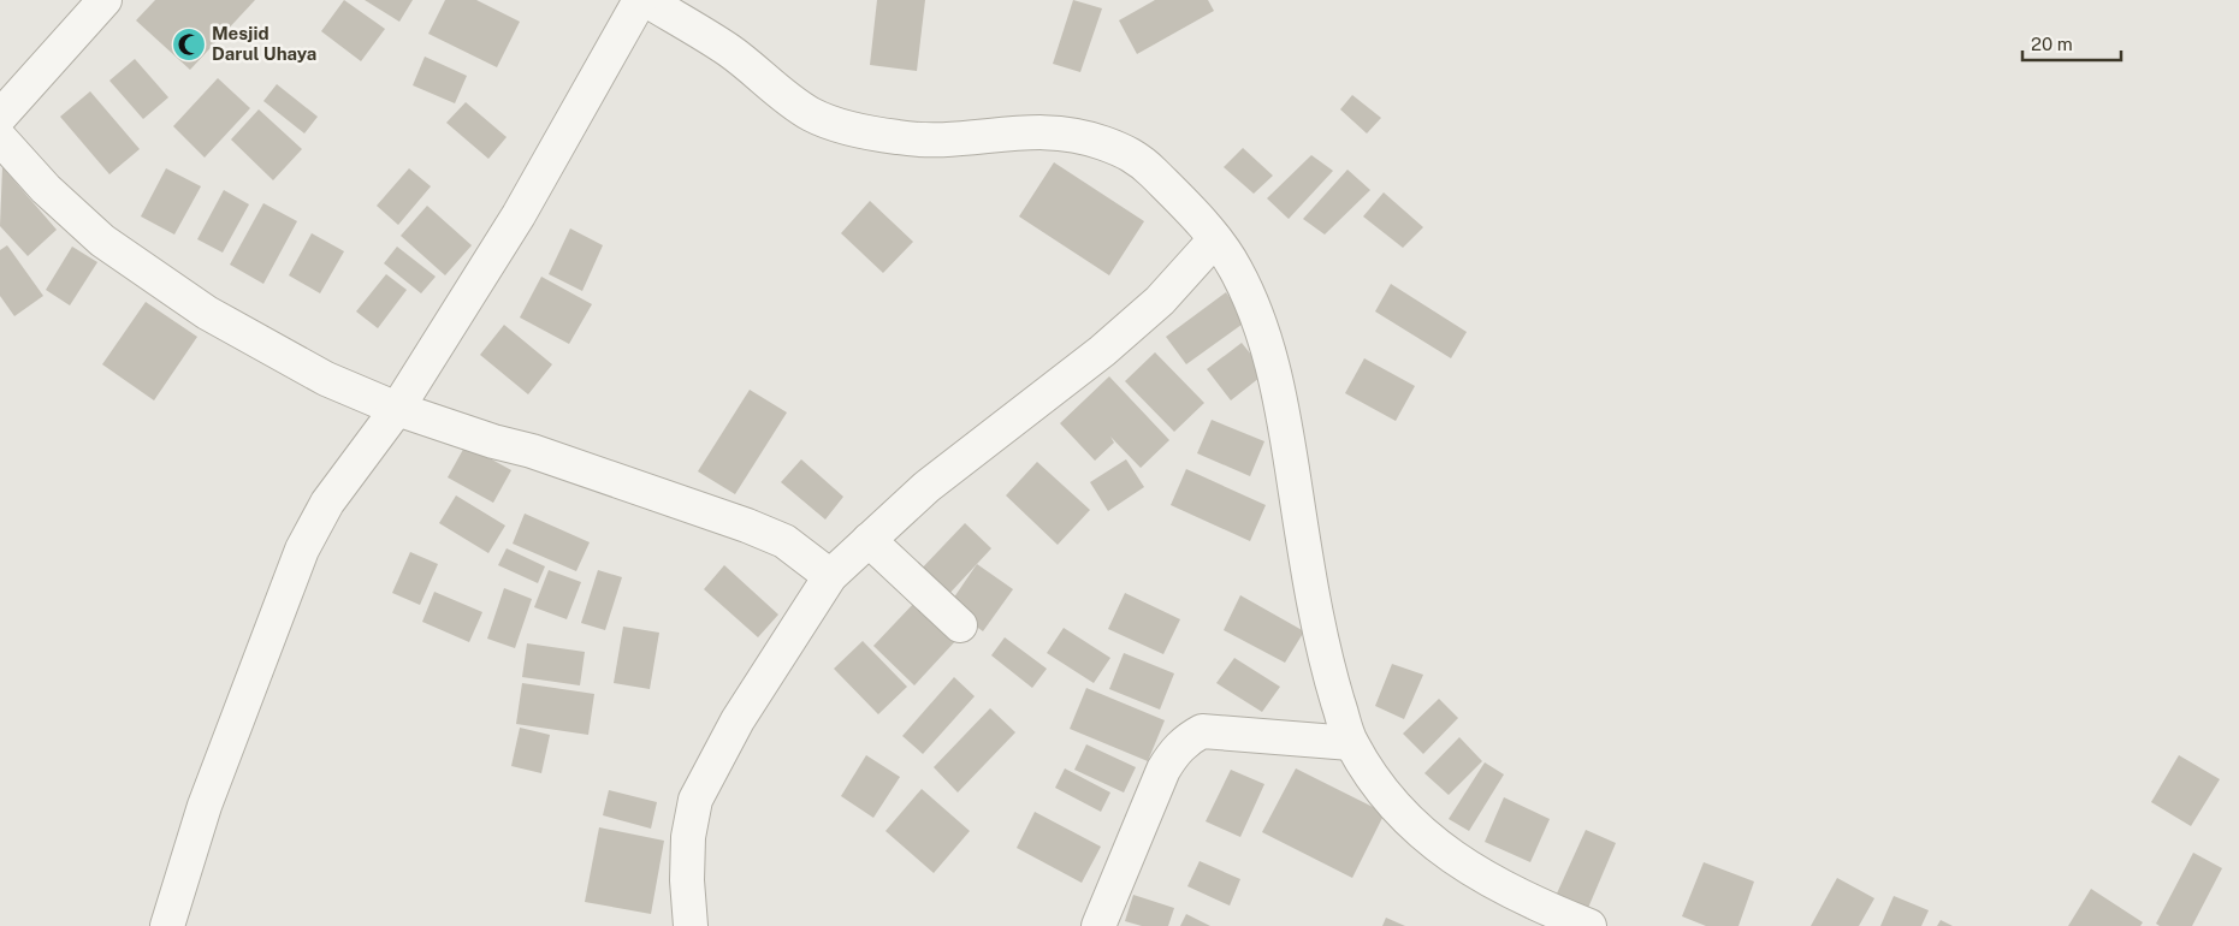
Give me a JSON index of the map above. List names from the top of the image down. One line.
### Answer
{"places":{"mosque":["Mesjid Darul Uhaya"]},"scale_bar":"20 m"}
